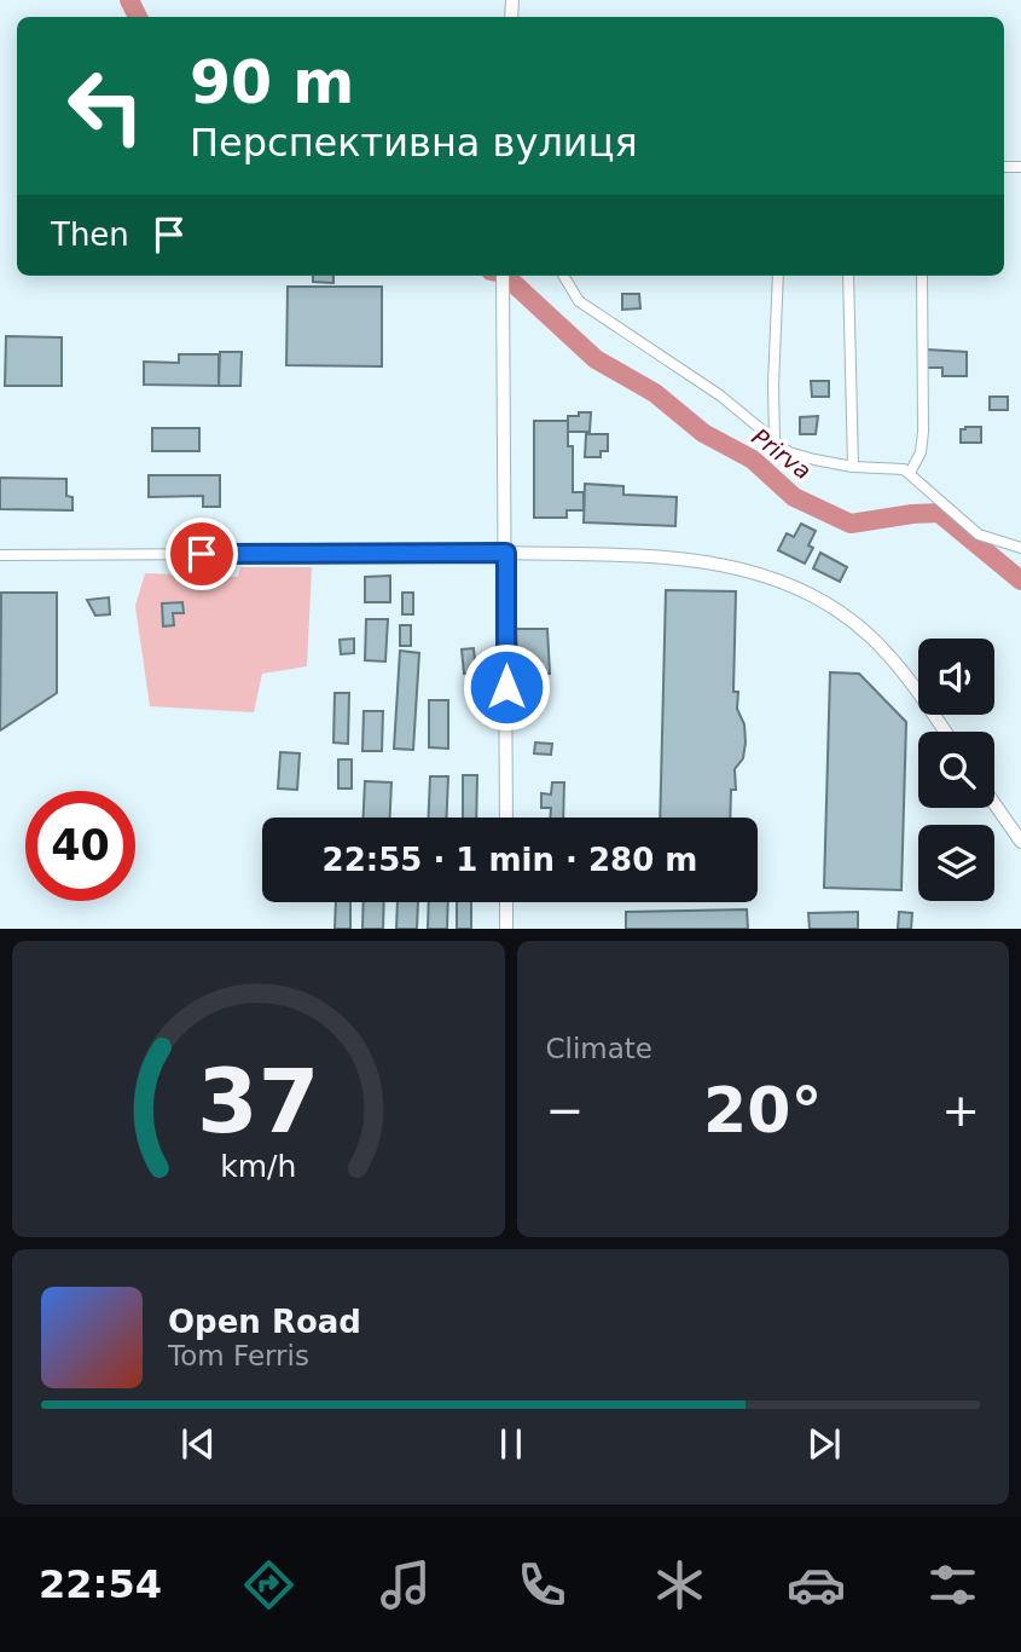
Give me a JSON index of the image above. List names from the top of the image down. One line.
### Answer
{"water":["Prirva"],"page":{"turn":["90 m","Перспективна вулиця"],"then":"Then","limit":"40","trip":"22:55 · 1 min · 280 m","tile":"Climate","heat":["−","20°","+"],"song":["Open Road","Tom Ferris"],"tabs":"22:54","gauge":["37","km/h"]}}
